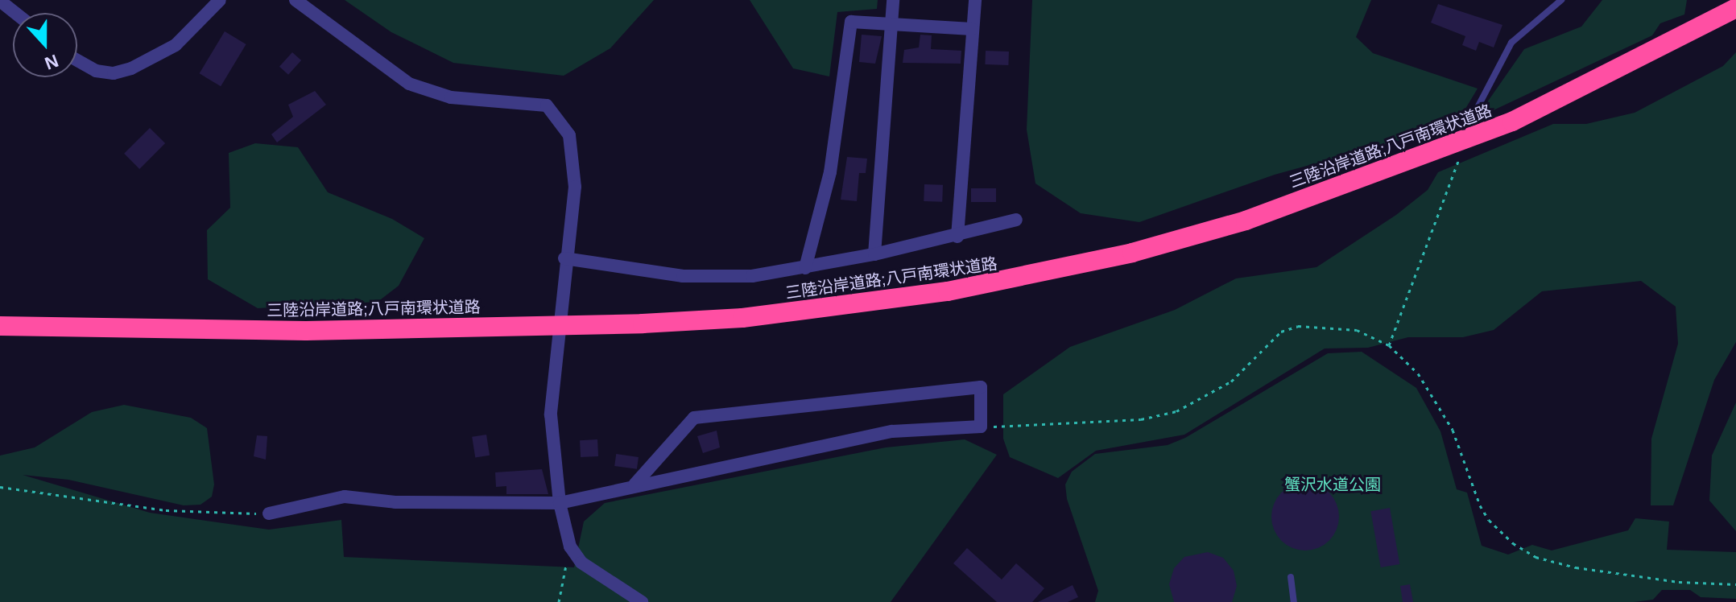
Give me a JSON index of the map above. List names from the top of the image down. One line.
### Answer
{"streets":{"highway":["三陸沿岸道路;八戸南環状道路"]},"parks":["蟹沢水道公園"],"north":"bottom"}
